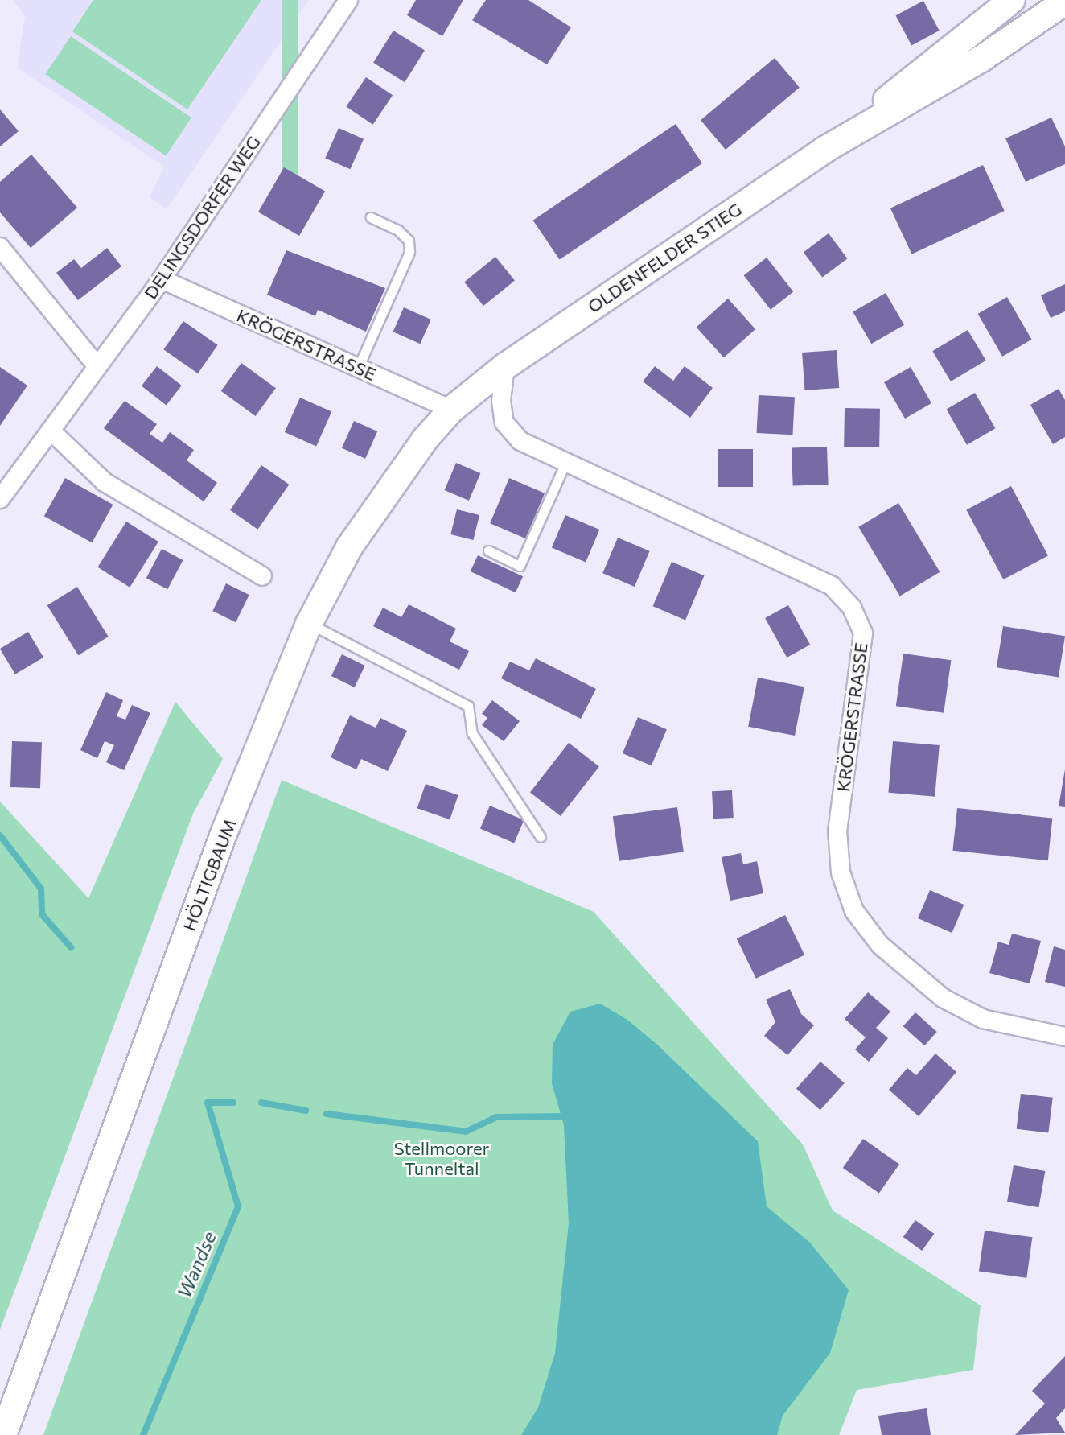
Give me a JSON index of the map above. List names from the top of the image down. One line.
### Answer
{"streets":{"main road":["OLDENFELDER STIEG","HÖLTIGBAUM"],"street":["DELINGSDORFER WEG","KRÖGERSTRASSE"]},"crossings":[["DELINGSDORFER WEG","KRÖGERSTRASSE"],["OLDENFELDER STIEG","KRÖGERSTRASSE"],["OLDENFELDER STIEG","HÖLTIGBAUM"],["KRÖGERSTRASSE","HÖLTIGBAUM"]],"water":["Wandse"],"parks":["Stellmoorer Tunneltal"]}
